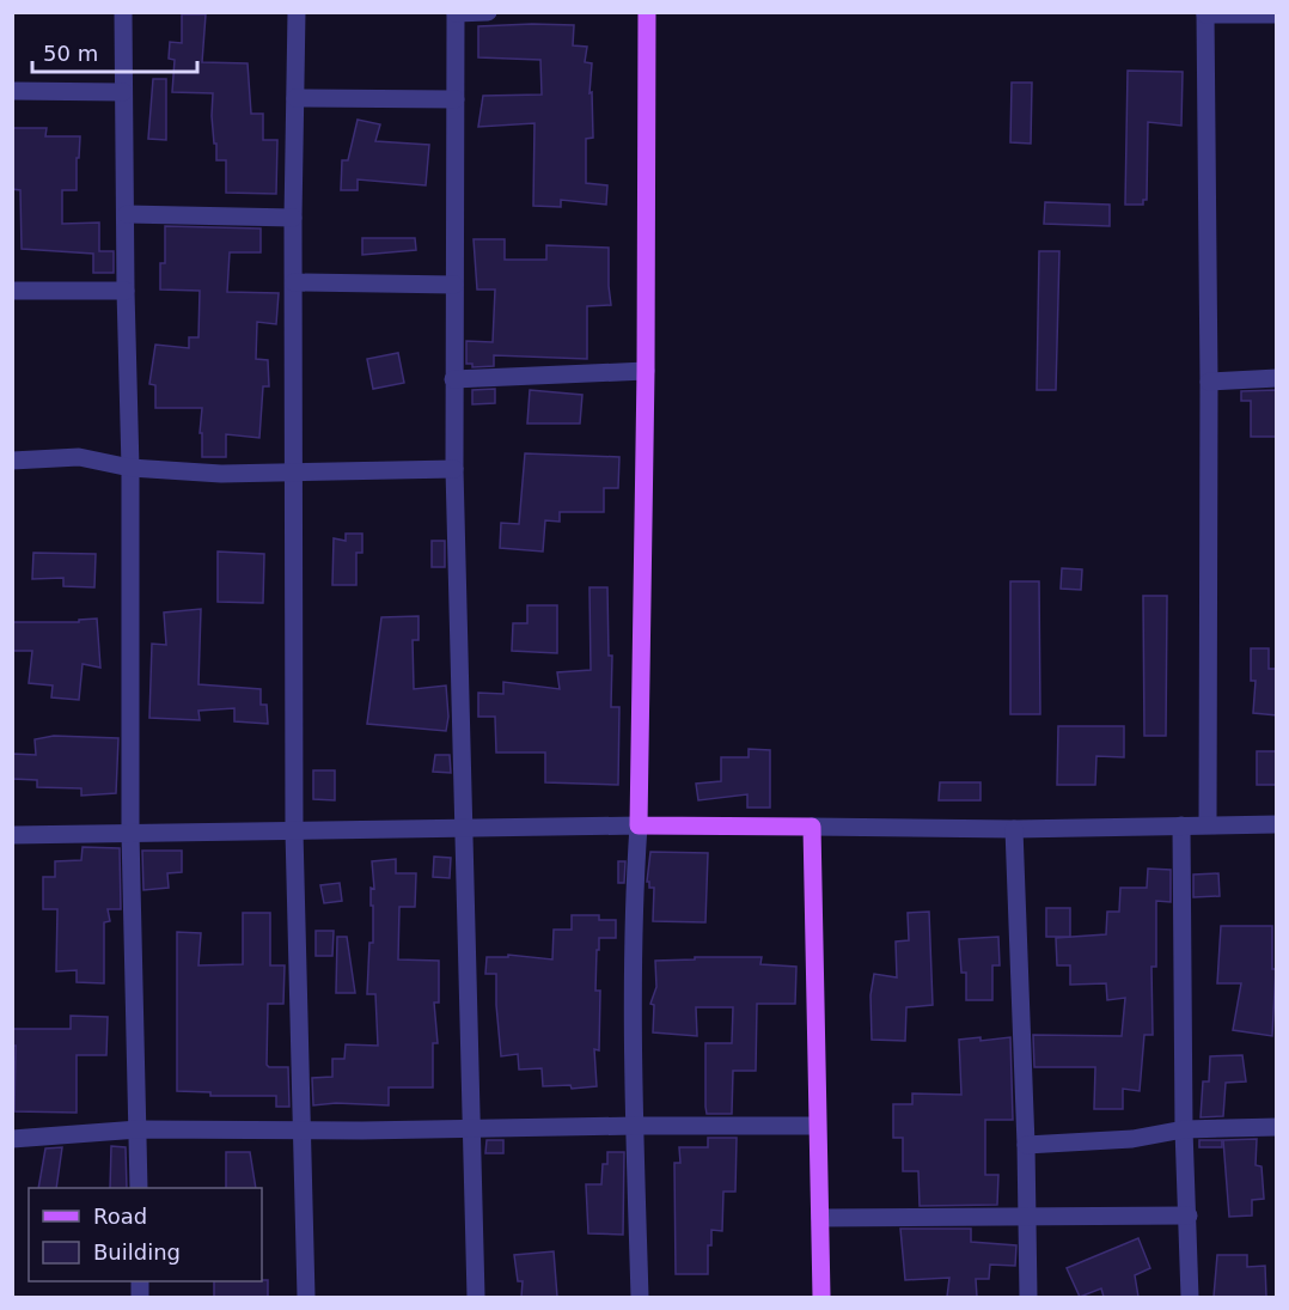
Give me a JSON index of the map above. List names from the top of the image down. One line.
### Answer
{"legend":["Road","Building"],"scale_bar":"50 m"}
